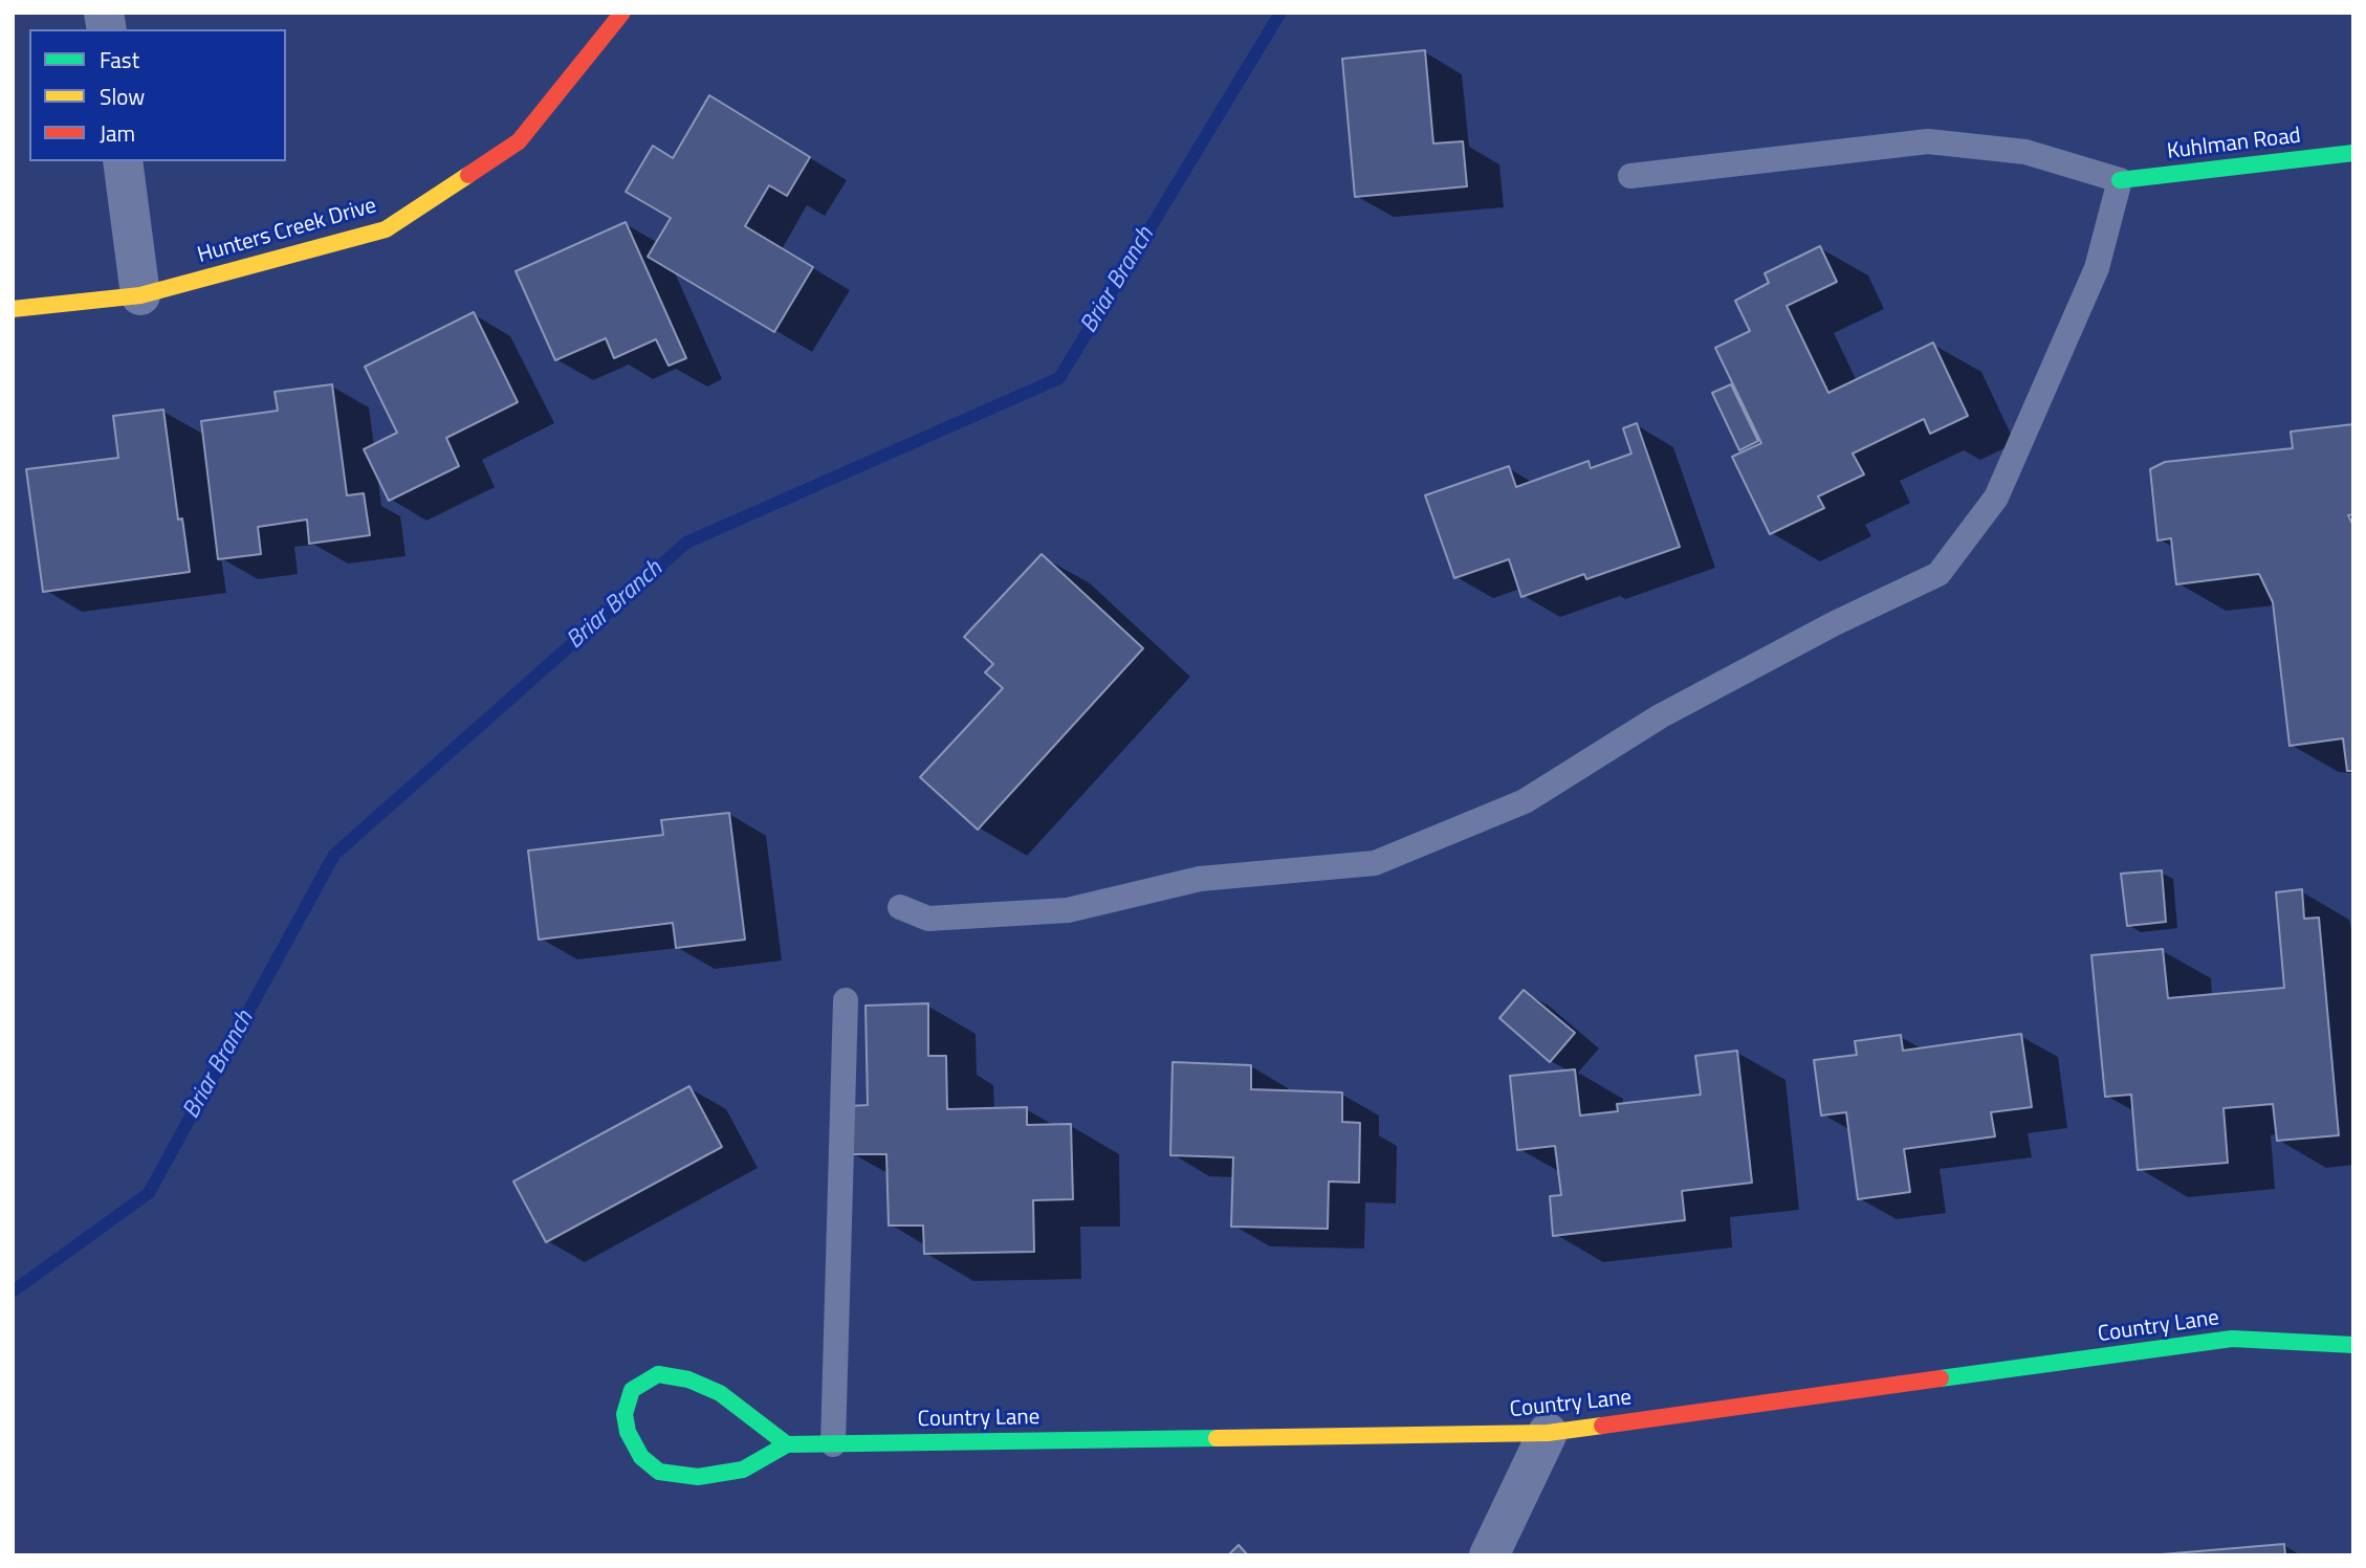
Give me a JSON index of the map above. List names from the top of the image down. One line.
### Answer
{"streets":{"street":["Kuhlman Road","Hunters Creek Drive","Country Lane"]},"water":["Briar Branch"],"legend":["Fast","Slow","Jam"]}
